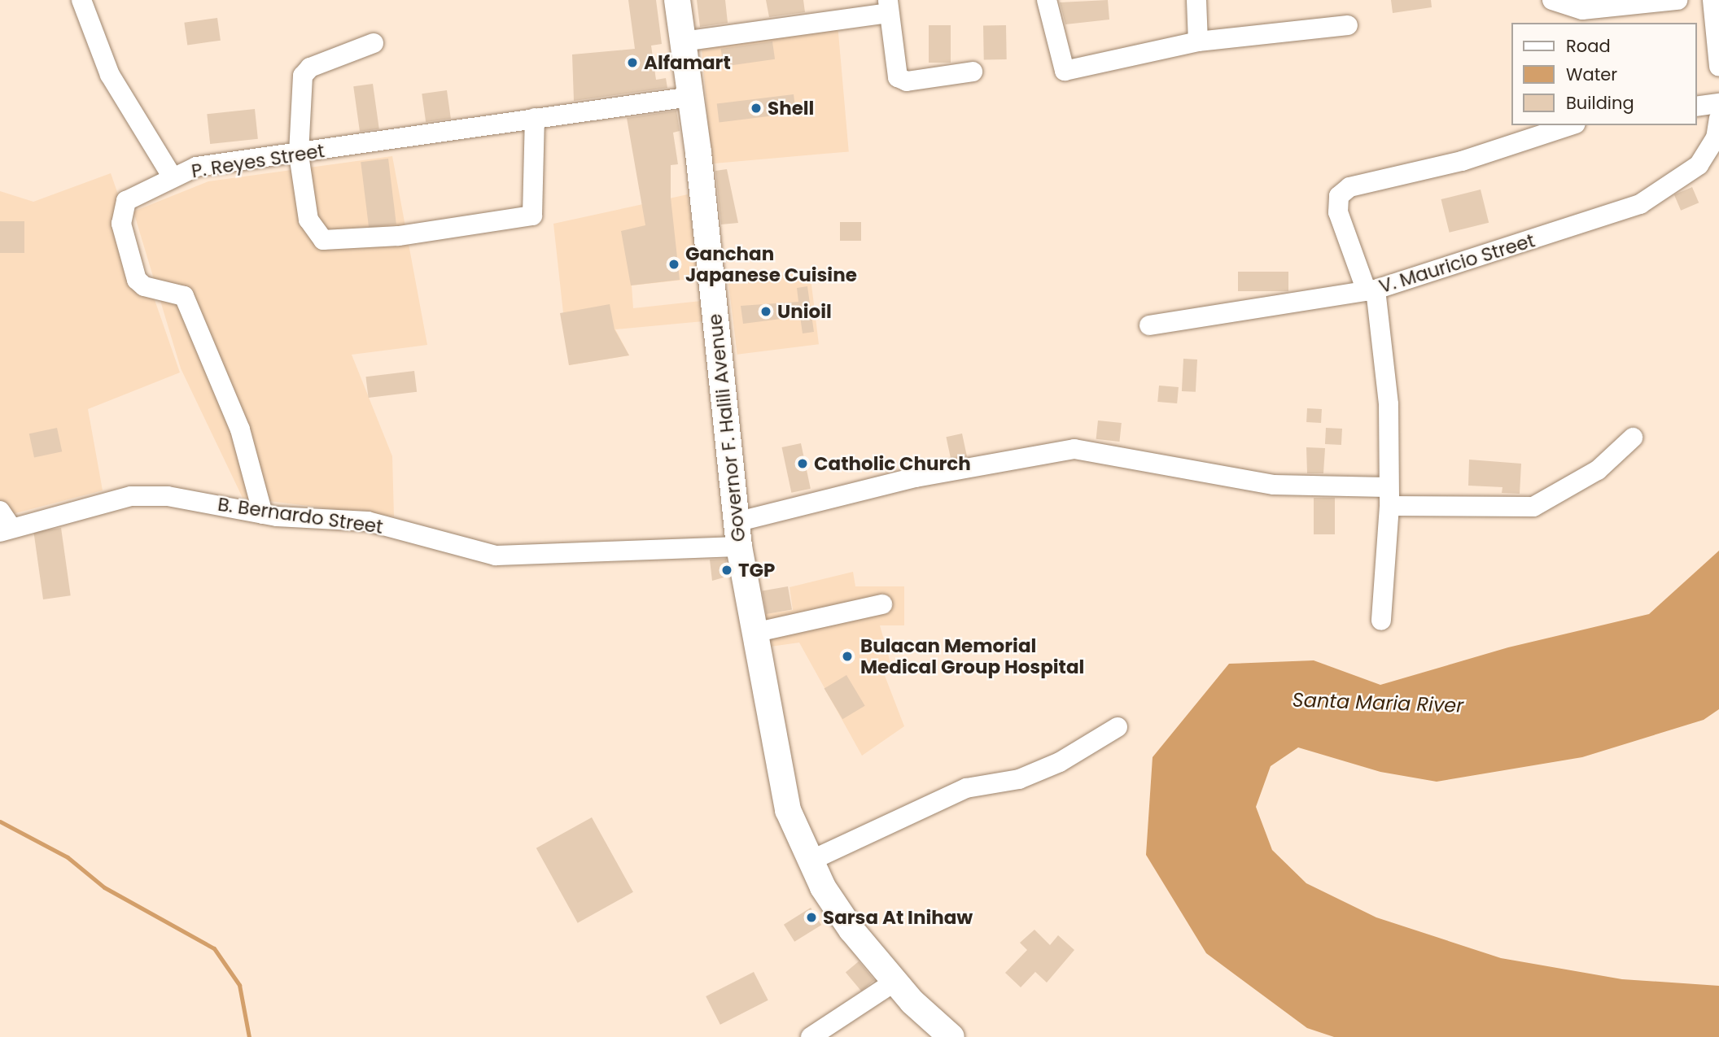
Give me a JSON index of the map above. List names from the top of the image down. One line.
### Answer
{"streets":{"main road":["Governor F. Halili Avenue"],"street":["P. Reyes Street","V. Mauricio Street","B. Bernardo Street"]},"crossings":[["P. Reyes Street","Governor F. Halili Avenue"],["P. Reyes Street","B. Bernardo Street"],["Governor F. Halili Avenue","B. Bernardo Street"]],"water":["Santa Maria River"],"places":["Alfamart","Shell","Ganchan Japanese Cuisine","Unioil","Catholic Church","TGP","Bulacan Memorial Medical Group Hospital","Sarsa At Inihaw"],"legend":["Road","Water","Building"]}
